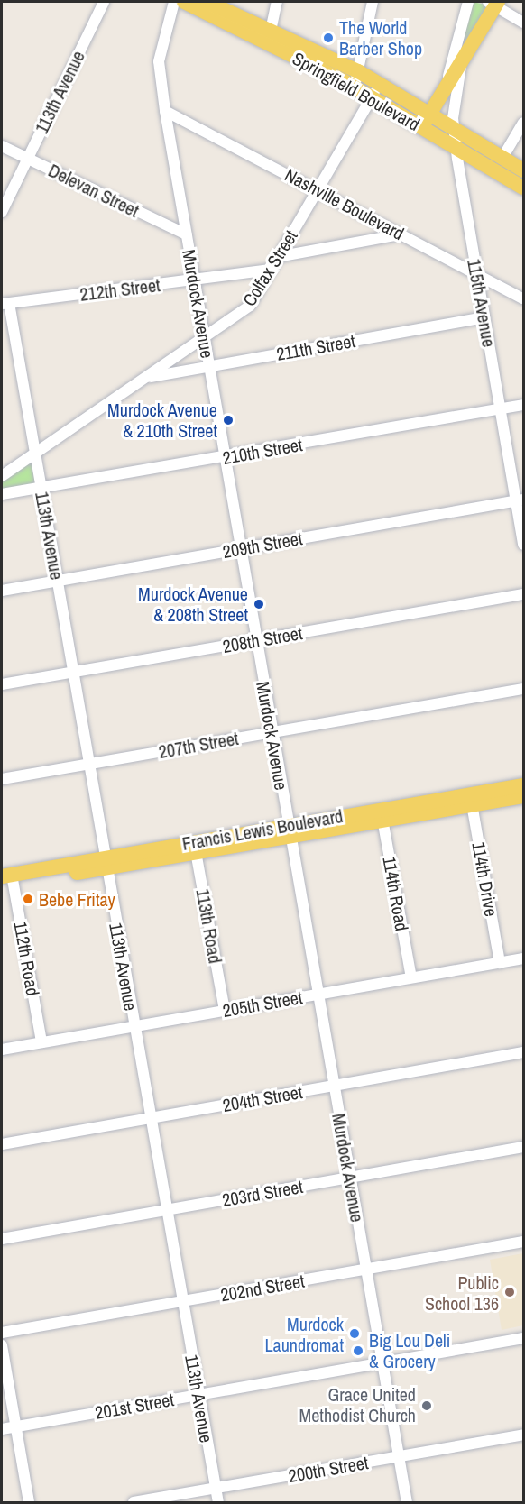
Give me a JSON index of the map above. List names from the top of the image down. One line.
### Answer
{"streets":{"main road":["Springfield Boulevard","115th Avenue","Francis Lewis Boulevard"],"street":["113th Avenue","Delevan Street","Nashville Boulevard","Colfax Street","212th Street","Murdock Avenue","211th Street","210th Street","209th Street","208th Street","207th Street","114th Drive","114th Road","113th Road","112th Road","205th Street","204th Street","203rd Street","202nd Street","201st Street","200th Street"]},"crossings":[["Springfield Boulevard","Colfax Street"],["Springfield Boulevard","115th Avenue"],["113th Avenue","Delevan Street"],["113th Avenue","Colfax Street"],["113th Avenue","212th Street"],["113th Avenue","210th Street"],["113th Avenue","209th Street"],["113th Avenue","208th Street"],["113th Avenue","207th Street"],["113th Avenue","Francis Lewis Boulevard"],["113th Avenue","205th Street"],["113th Avenue","204th Street"],["113th Avenue","203rd Street"],["113th Avenue","202nd Street"],["113th Avenue","201st Street"],["113th Avenue","200th Street"],["Delevan Street","Murdock Avenue"],["Nashville Boulevard","Colfax Street"],["Nashville Boulevard","115th Avenue"],["Nashville Boulevard","Murdock Avenue"],["Colfax Street","212th Street"],["Colfax Street","Murdock Avenue"],["Colfax Street","211th Street"],["212th Street","Murdock Avenue"],["115th Avenue","211th Street"],["115th Avenue","210th Street"],["115th Avenue","209th Street"],["Murdock Avenue","211th Street"],["Murdock Avenue","210th Street"],["Murdock Avenue","209th Street"],["Murdock Avenue","208th Street"],["Murdock Avenue","207th Street"],["Murdock Avenue","Francis Lewis Boulevard"],["Murdock Avenue","205th Street"],["Murdock Avenue","204th Street"],["Murdock Avenue","203rd Street"],["Murdock Avenue","202nd Street"],["Murdock Avenue","201st Street"],["Murdock Avenue","200th Street"],["Francis Lewis Boulevard","114th Drive"],["Francis Lewis Boulevard","114th Road"],["Francis Lewis Boulevard","113th Road"],["Francis Lewis Boulevard","112th Road"],["114th Drive","205th Street"],["114th Road","205th Street"],["113th Road","205th Street"],["112th Road","205th Street"]],"places":["The World Barber Shop","Murdock Avenue & 210th Street","Murdock Avenue & 208th Street","Bebe Fritay","Public School 136","Murdock Laundromat","Big Lou Deli & Grocery","Grace United Methodist Church"]}
